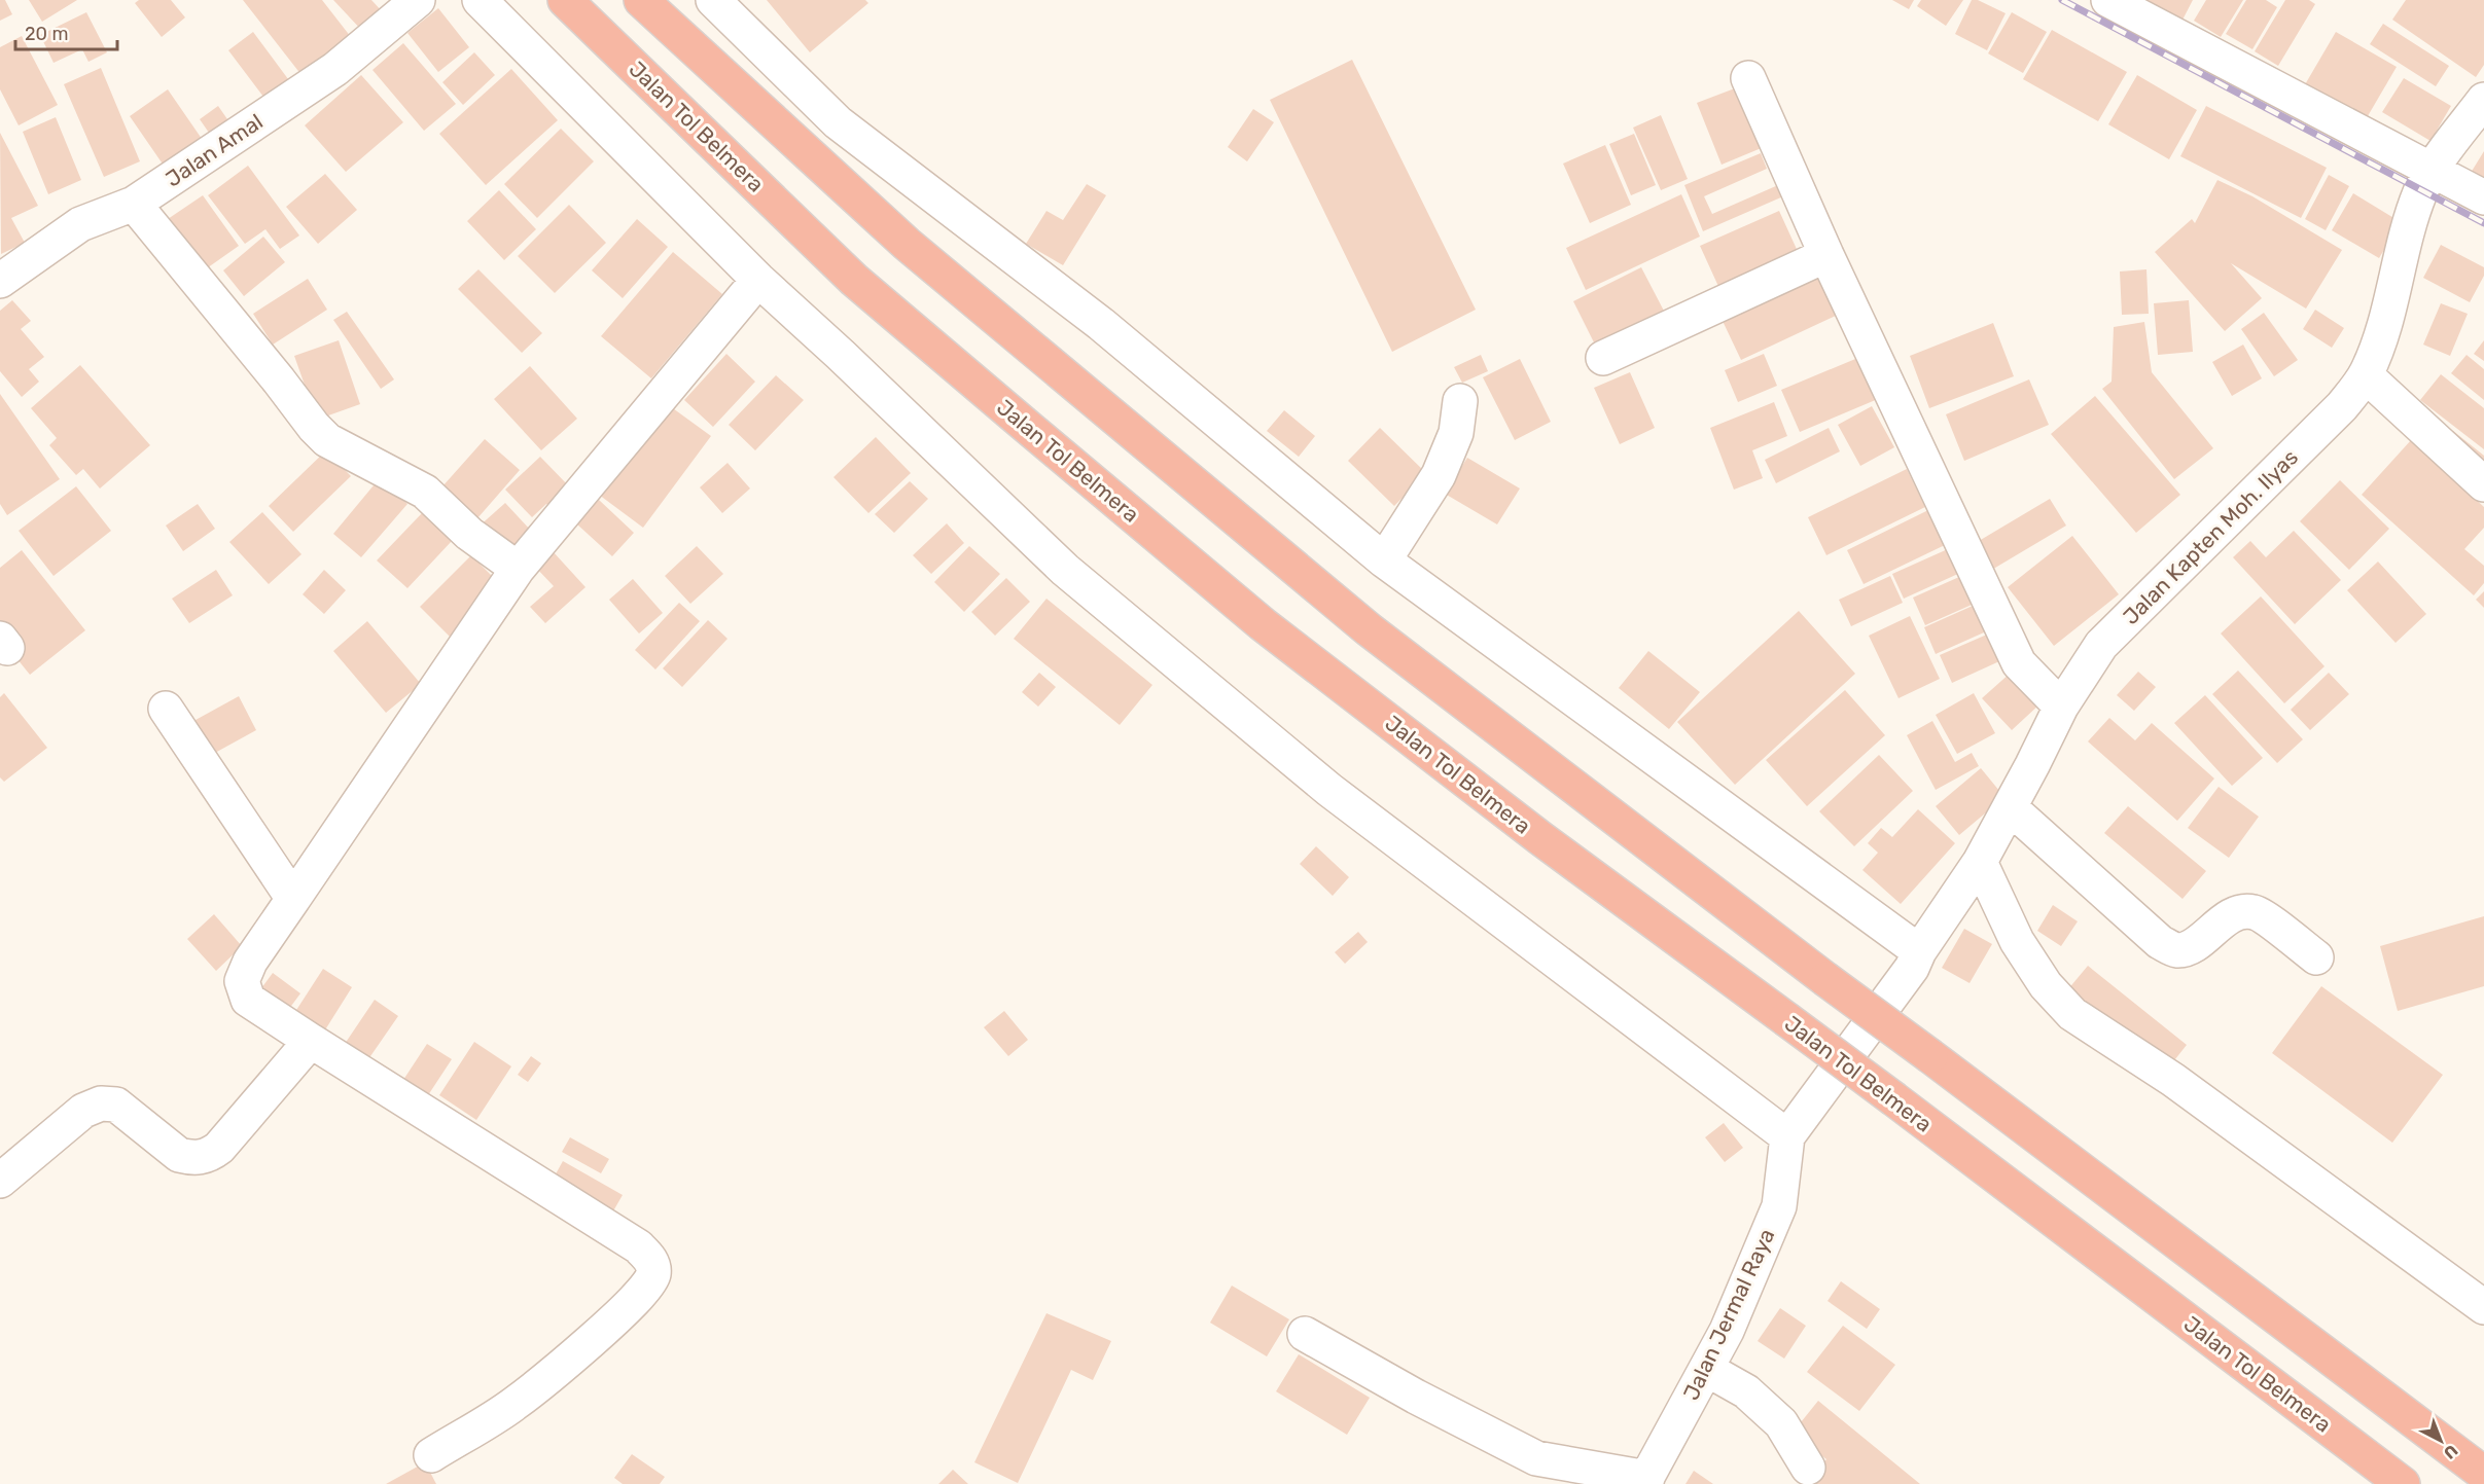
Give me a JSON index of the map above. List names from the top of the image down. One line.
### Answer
{"streets":{"highway":["Jalan Tol Belmera"],"street":["Jalan Amal","Jalan Kapten Moh. Ilyas","Jalan Jermal Raya"]},"crossings":[["Jalan Kapten Moh. Ilyas","Jalan Jermal Raya"]],"scale_bar":"20 m","north":"bottom right"}
